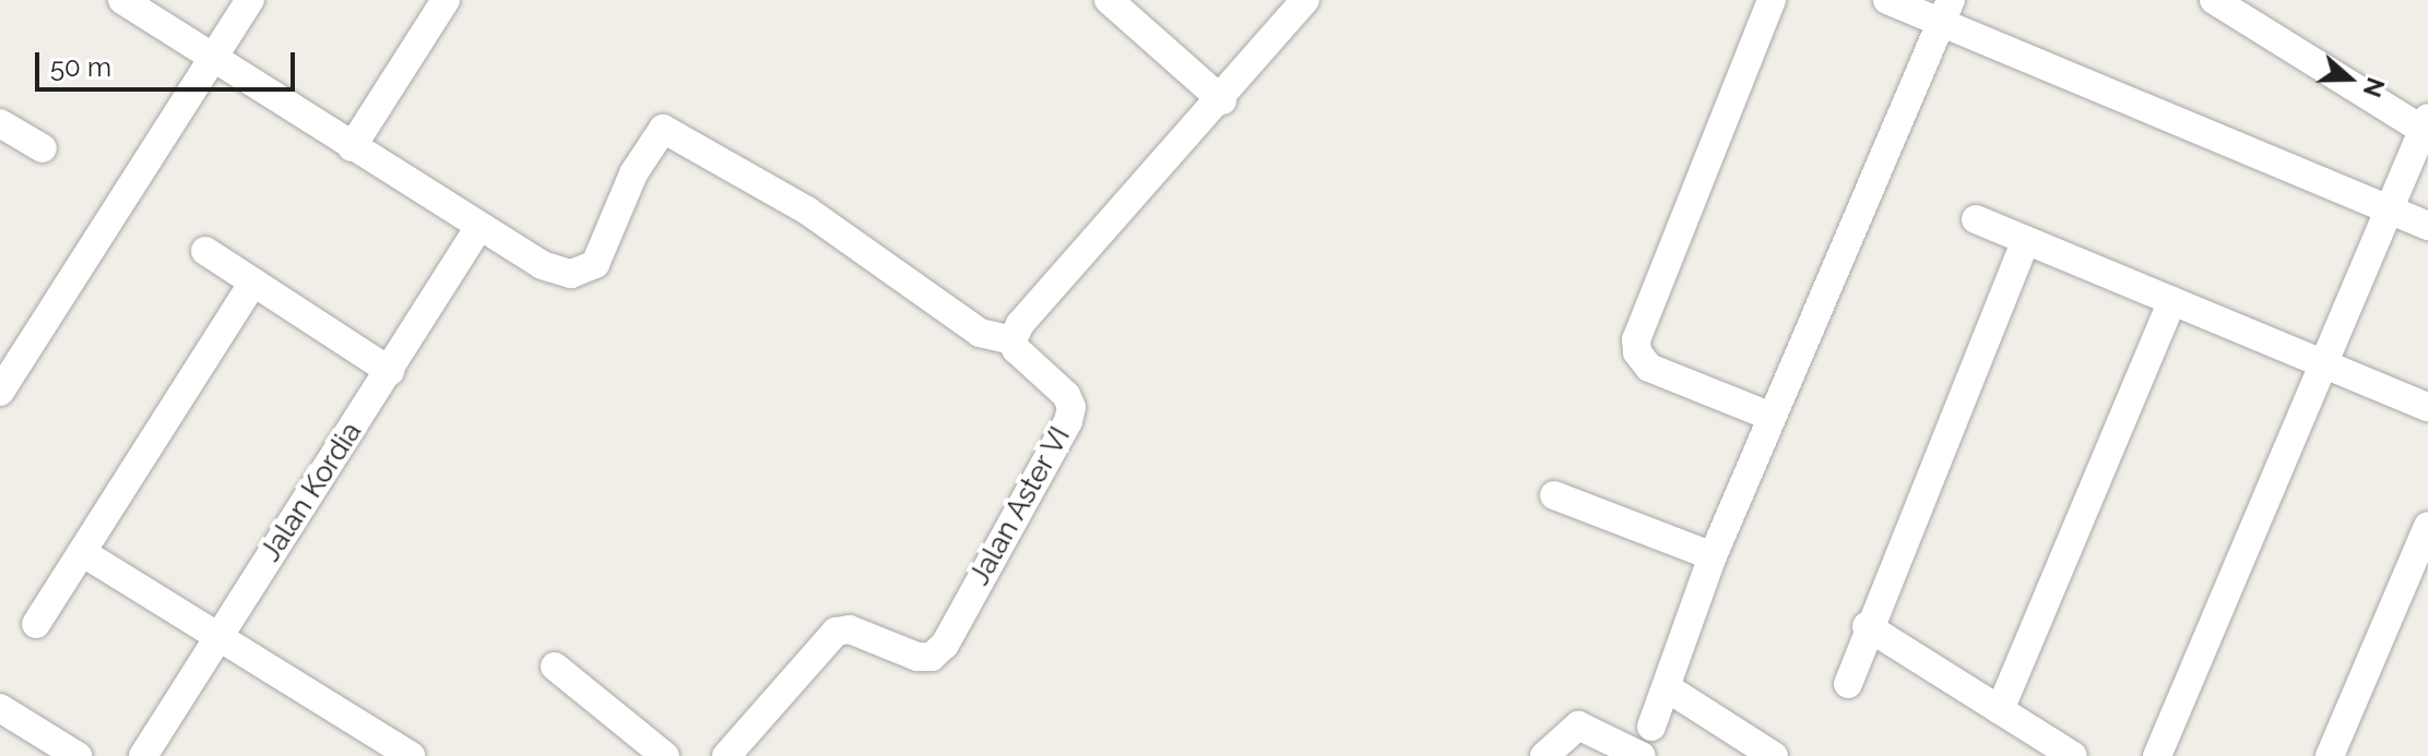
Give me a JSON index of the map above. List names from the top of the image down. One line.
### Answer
{"streets":{"street":["Jalan Kordia","Jalan Aster VI"]},"scale_bar":"50 m","north":"right"}
